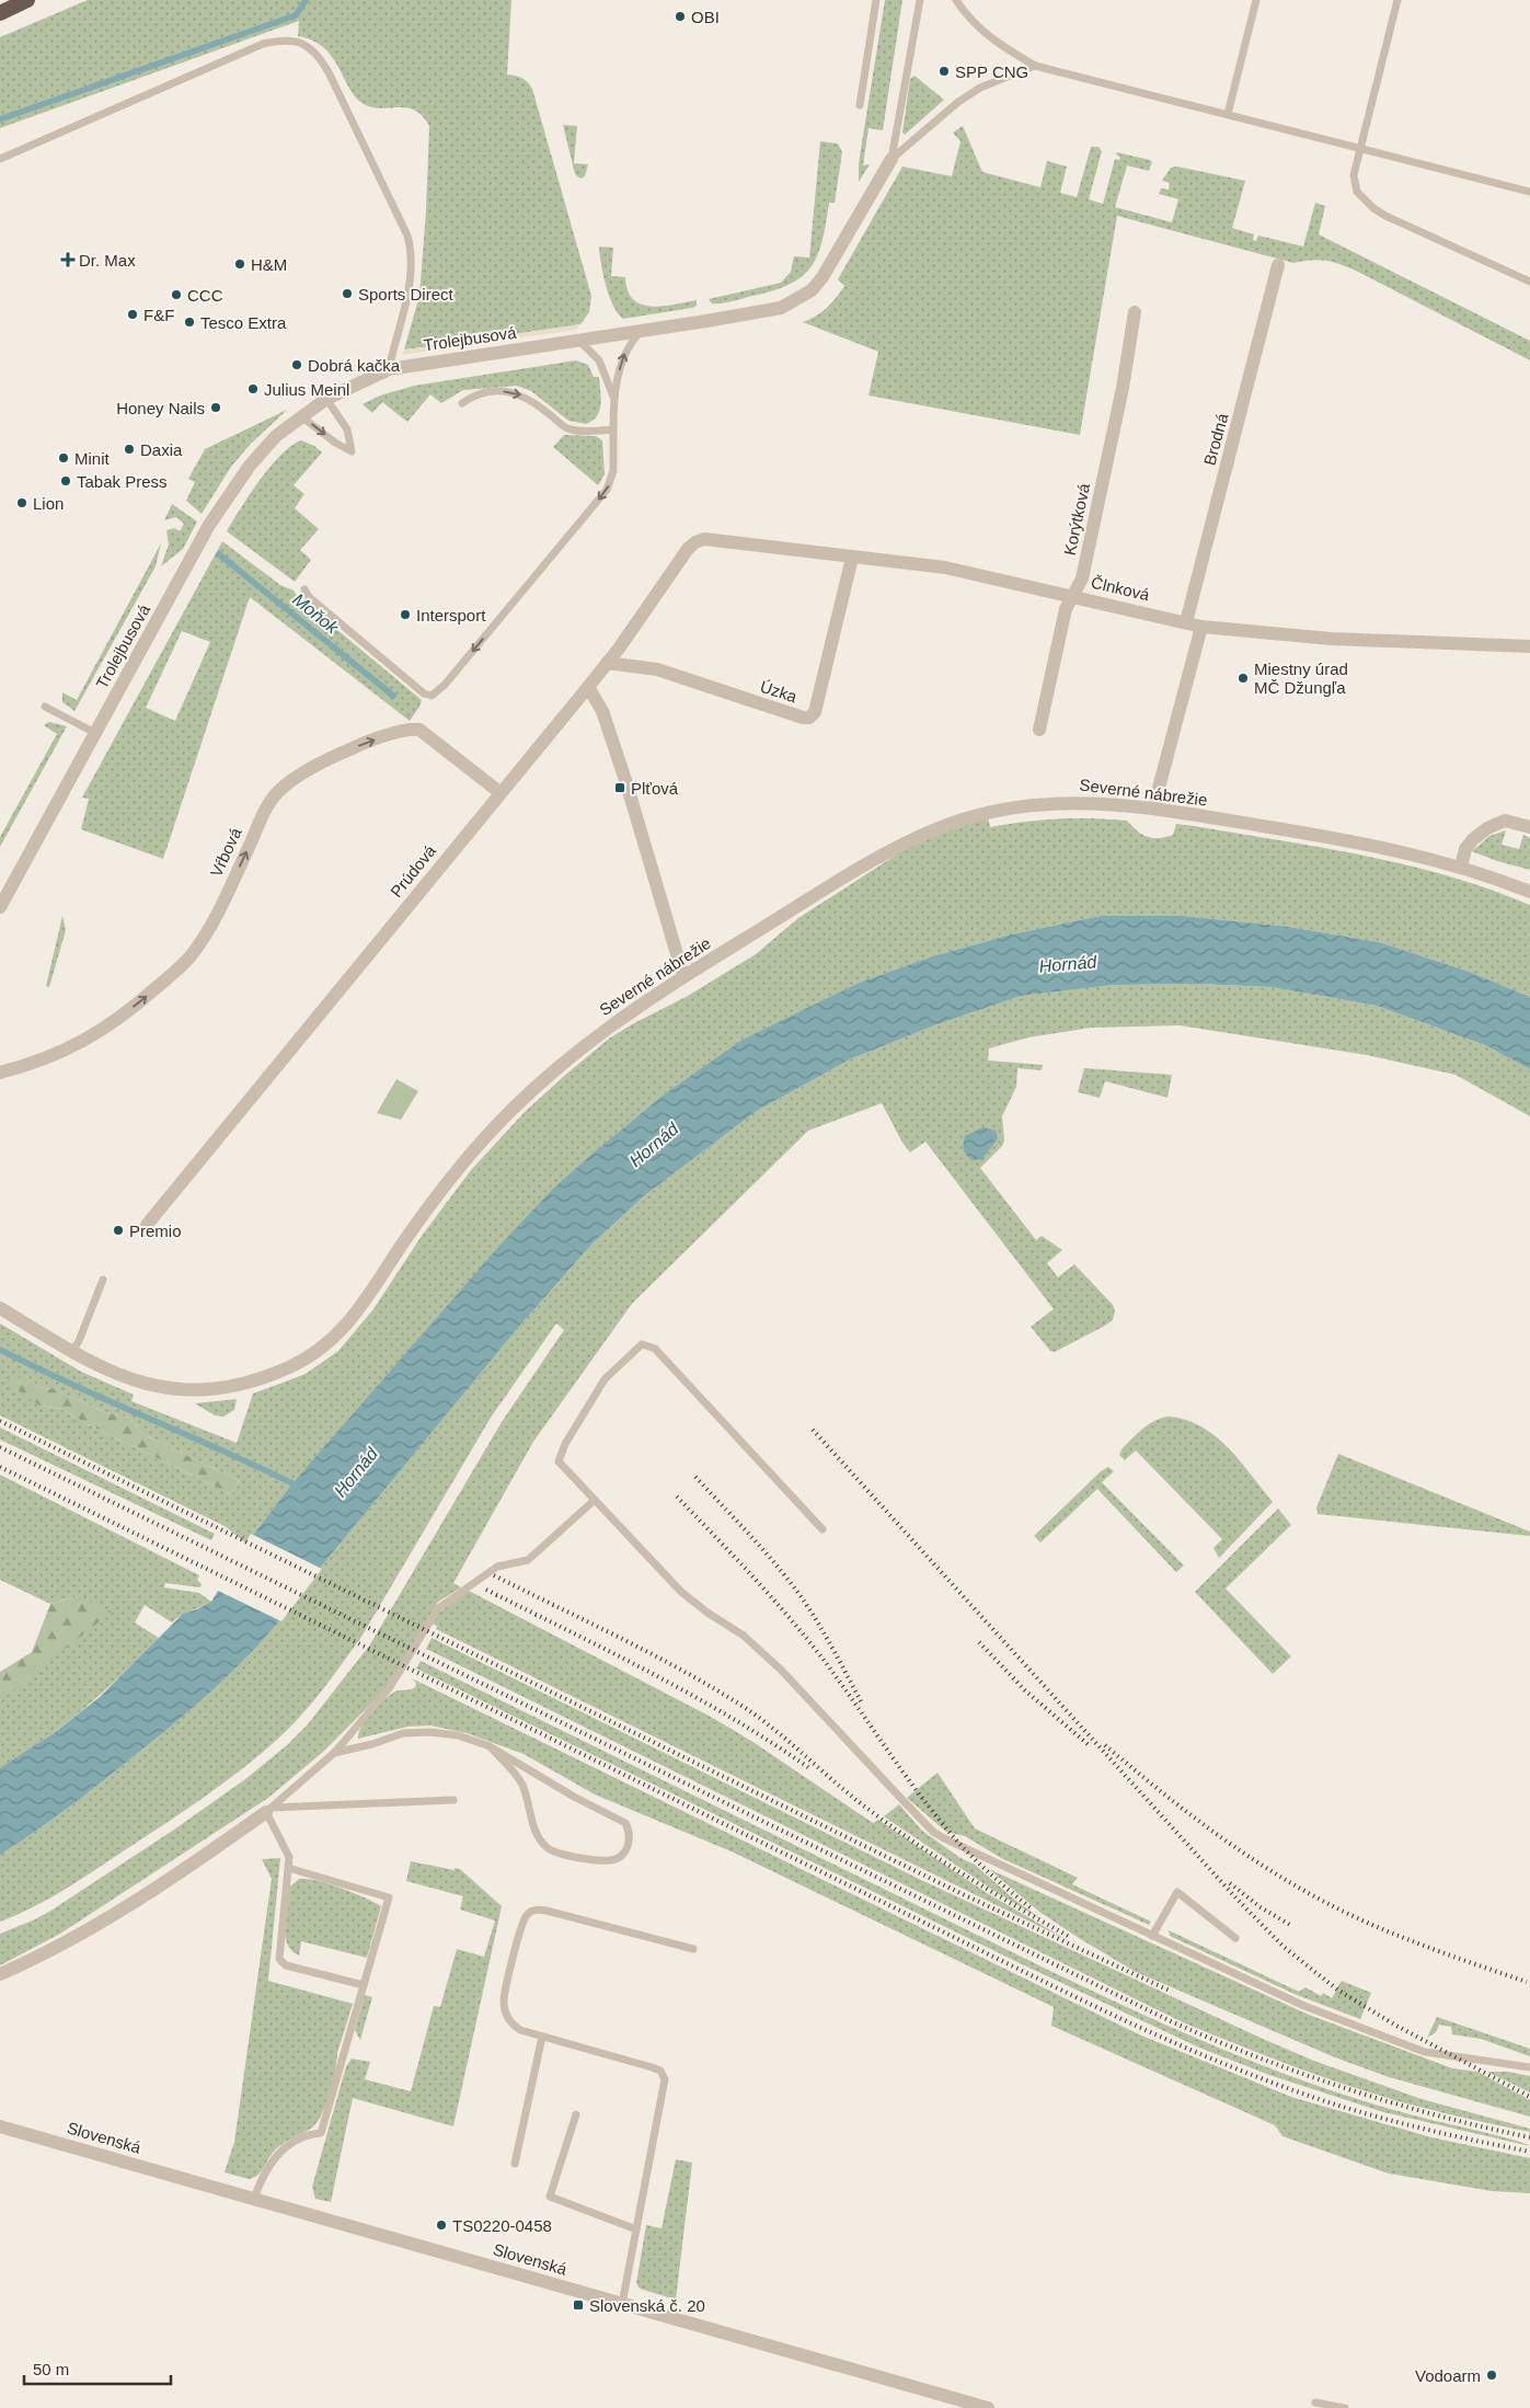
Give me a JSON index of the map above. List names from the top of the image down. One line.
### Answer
{"streets":{"street":["Trolejbusová","Brodná","Korýtková","Člnková","Úzka","Severné nábrežie","Vŕbová","Prúdová","Slovenská"]},"crossings":[["Brodná","Člnková"],["Korýtková","Člnková"],["Člnková","Úzka"],["Člnková","Prúdová"],["Úzka","Prúdová"],["Vŕbová","Prúdová"]],"one_way":["Vŕbová"],"water":["Moňok","Hornád"],"places":{"other":["OBI","SPP CNG","H&M","Sports Direct","CCC","F&F","Tesco Extra","Dobrá kačka","Julius Meinl","Honey Nails","Daxia","Minit","Tabak Press","Lion","Intersport","Miestny úrad MČ Džungľa","Premio","TS0220-0458","Vodoarm"],"health":["Dr. Max"],"transit":["Plťová","Slovenská č. 20"]},"scale_bar":"50 m"}
